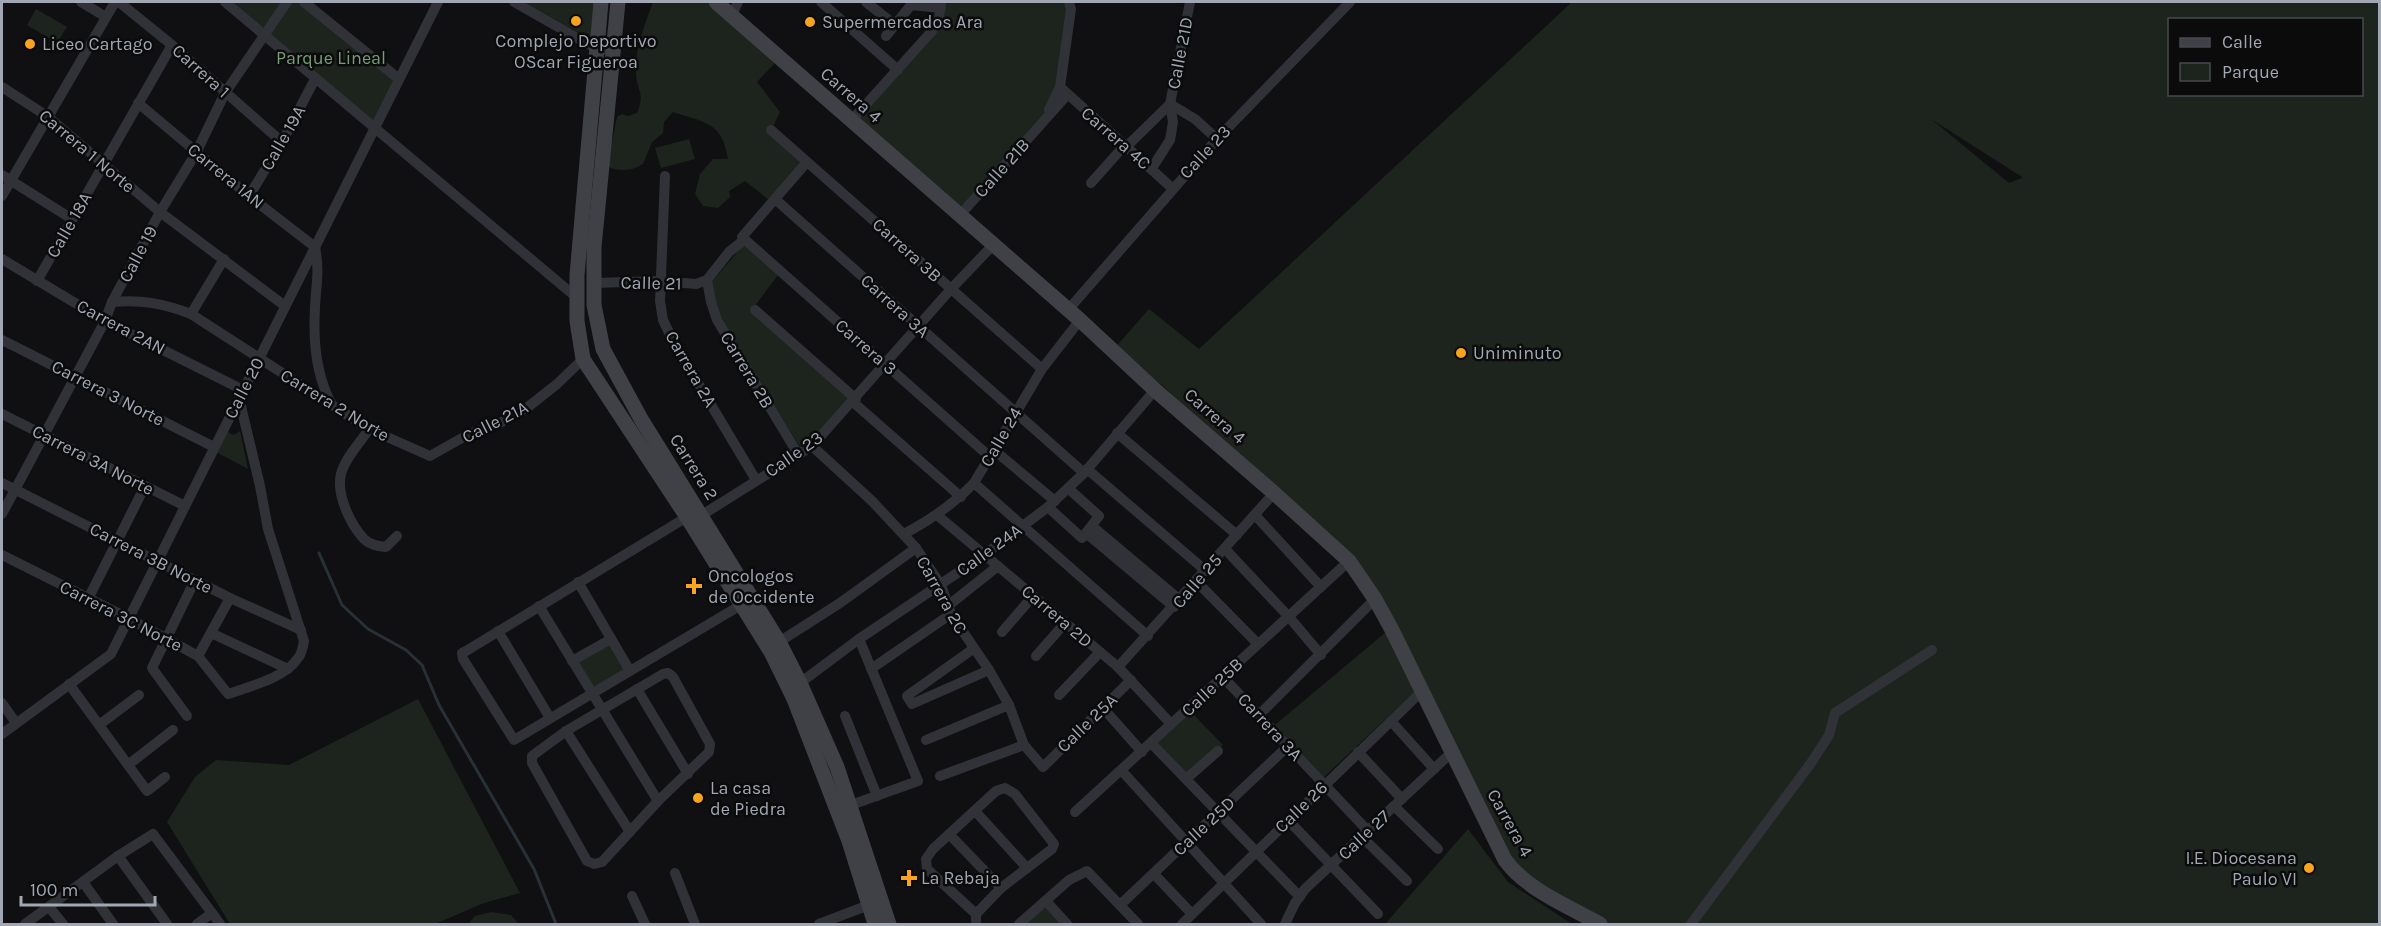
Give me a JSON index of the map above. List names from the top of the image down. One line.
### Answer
{"streets":{"main road":["Carrera 4","Carrera 2"],"street":["Calle 21D","Carrera 1","Calle 19A","Carrera 4C","Carrera 1 Norte","Calle 23","Calle 21B","Carrera 1AN","Calle 18A","Carrera 3B","Calle 19","Calle 21","Carrera 3A","Carrera 2AN","Carrera 3","Carrera 2A","Carrera 2B","Calle 20","Carrera 3 Norte","Carrera 2 Norte","Calle 21A","Calle 24","Carrera 3A Norte","Calle 24A","Carrera 3B Norte","Calle 25","Carrera 2C","Carrera 3C Norte","Carrera 2D","Calle 25B","Calle 25A","Calle 26","Calle 25D","Calle 27"]},"crossings":[["Calle 21D","Carrera 4C"],["Carrera 1","Calle 19A"],["Carrera 1","Calle 18A"],["Carrera 1","Calle 19"],["Carrera 4","Calle 23"],["Carrera 4","Calle 21B"],["Carrera 4","Calle 24"],["Carrera 4","Calle 24A"],["Carrera 4","Calle 25"],["Carrera 4","Calle 25B"],["Carrera 4","Calle 26"],["Carrera 4","Calle 27"],["Calle 19A","Carrera 1AN"],["Carrera 4C","Calle 23"],["Carrera 4C","Calle 21B"],["Carrera 1 Norte","Calle 18A"],["Carrera 1 Norte","Calle 19"],["Carrera 1 Norte","Calle 20"],["Calle 23","Carrera 3B"],["Calle 23","Carrera 3A"],["Calle 23","Carrera 3"],["Calle 23","Carrera 2A"],["Calle 23","Carrera 2B"],["Calle 23","Carrera 2"],["Calle 23","Carrera 2C"],["Carrera 1AN","Calle 18A"],["Carrera 1AN","Calle 19"],["Carrera 1AN","Calle 20"],["Calle 18A","Carrera 2AN"],["Carrera 3B","Calle 24"],["Calle 19","Carrera 2AN"],["Calle 19","Carrera 3 Norte"],["Calle 19","Carrera 2 Norte"],["Calle 19","Carrera 3A Norte"],["Calle 19","Carrera 3B Norte"],["Calle 21","Carrera 2A"],["Calle 21","Carrera 2B"],["Calle 21","Carrera 2"],["Carrera 3A","Calle 24"],["Carrera 3A","Calle 25B"],["Carrera 3A","Calle 26"],["Carrera 3A","Calle 25D"],["Carrera 3A","Calle 27"],["Carrera 2AN","Calle 20"],["Carrera 3","Calle 24"],["Calle 20","Carrera 3 Norte"],["Calle 20","Carrera 2 Norte"],["Calle 20","Carrera 3A Norte"],["Calle 20","Carrera 3B Norte"],["Calle 20","Carrera 3C Norte"],["Carrera 2 Norte","Calle 21A"],["Calle 21A","Carrera 2"],["Calle 24","Carrera 2C"],["Calle 24","Carrera 2D"],["Carrera 2","Calle 24A"],["Calle 24A","Carrera 2C"],["Calle 24A","Carrera 2D"],["Calle 25","Carrera 2D"],["Carrera 2C","Calle 25A"],["Carrera 2D","Calle 25B"],["Carrera 2D","Calle 25A"]],"parks":["Parque Lineal"],"places":{"other":["Complejo Deportivo OScar Figueroa","Supermercados Ara","Liceo Cartago","Uniminuto","La casa de Piedra","I.E. Diocesana Paulo VI"],"health":["Oncologos de Occidente","La Rebaja"]},"legend":["Calle","Parque"],"scale_bar":"100 m"}
